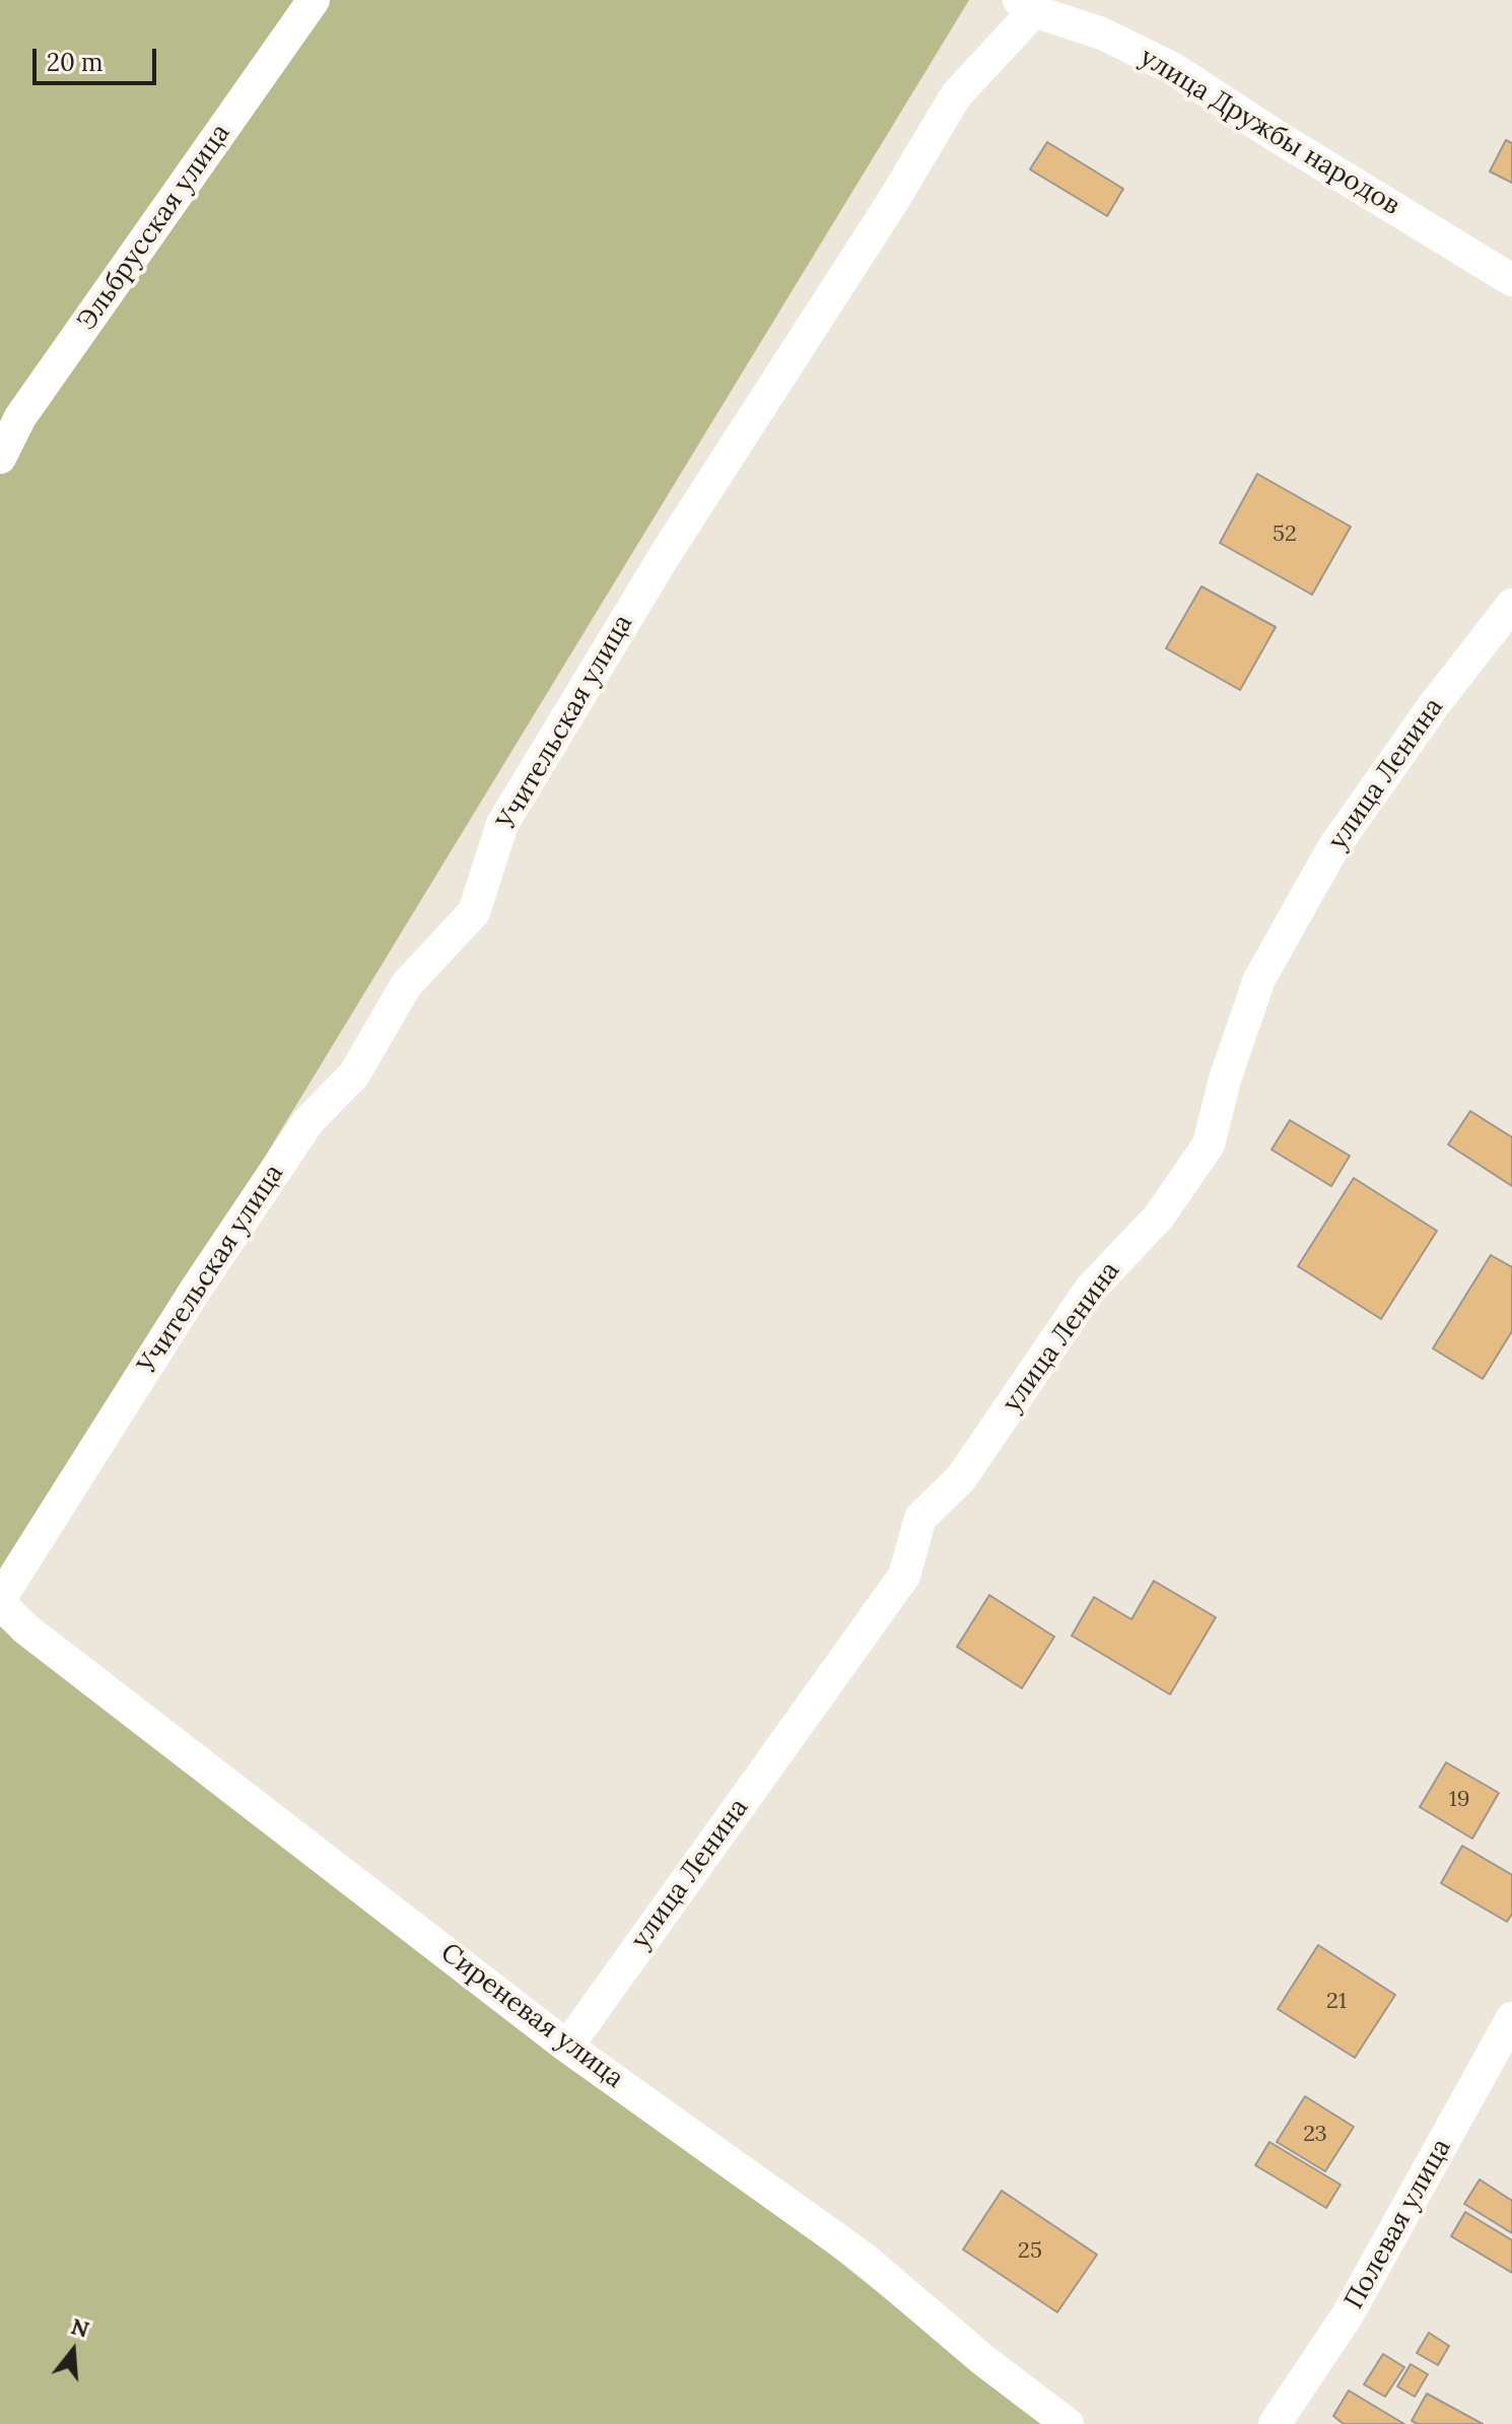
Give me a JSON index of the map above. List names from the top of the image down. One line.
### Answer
{"streets":{"street":["улица Дружбы народов","Эльбрусская улица","Учительская улица","улица Ленина","Сиреневая улица","Полевая улица"]},"crossings":[["улица Дружбы народов","Учительская улица"],["Учительская улица","Сиреневая улица"],["улица Ленина","Сиреневая улица"]],"house_numbers":["52","19","21","23","25"],"scale_bar":"20 m","north":"top"}
